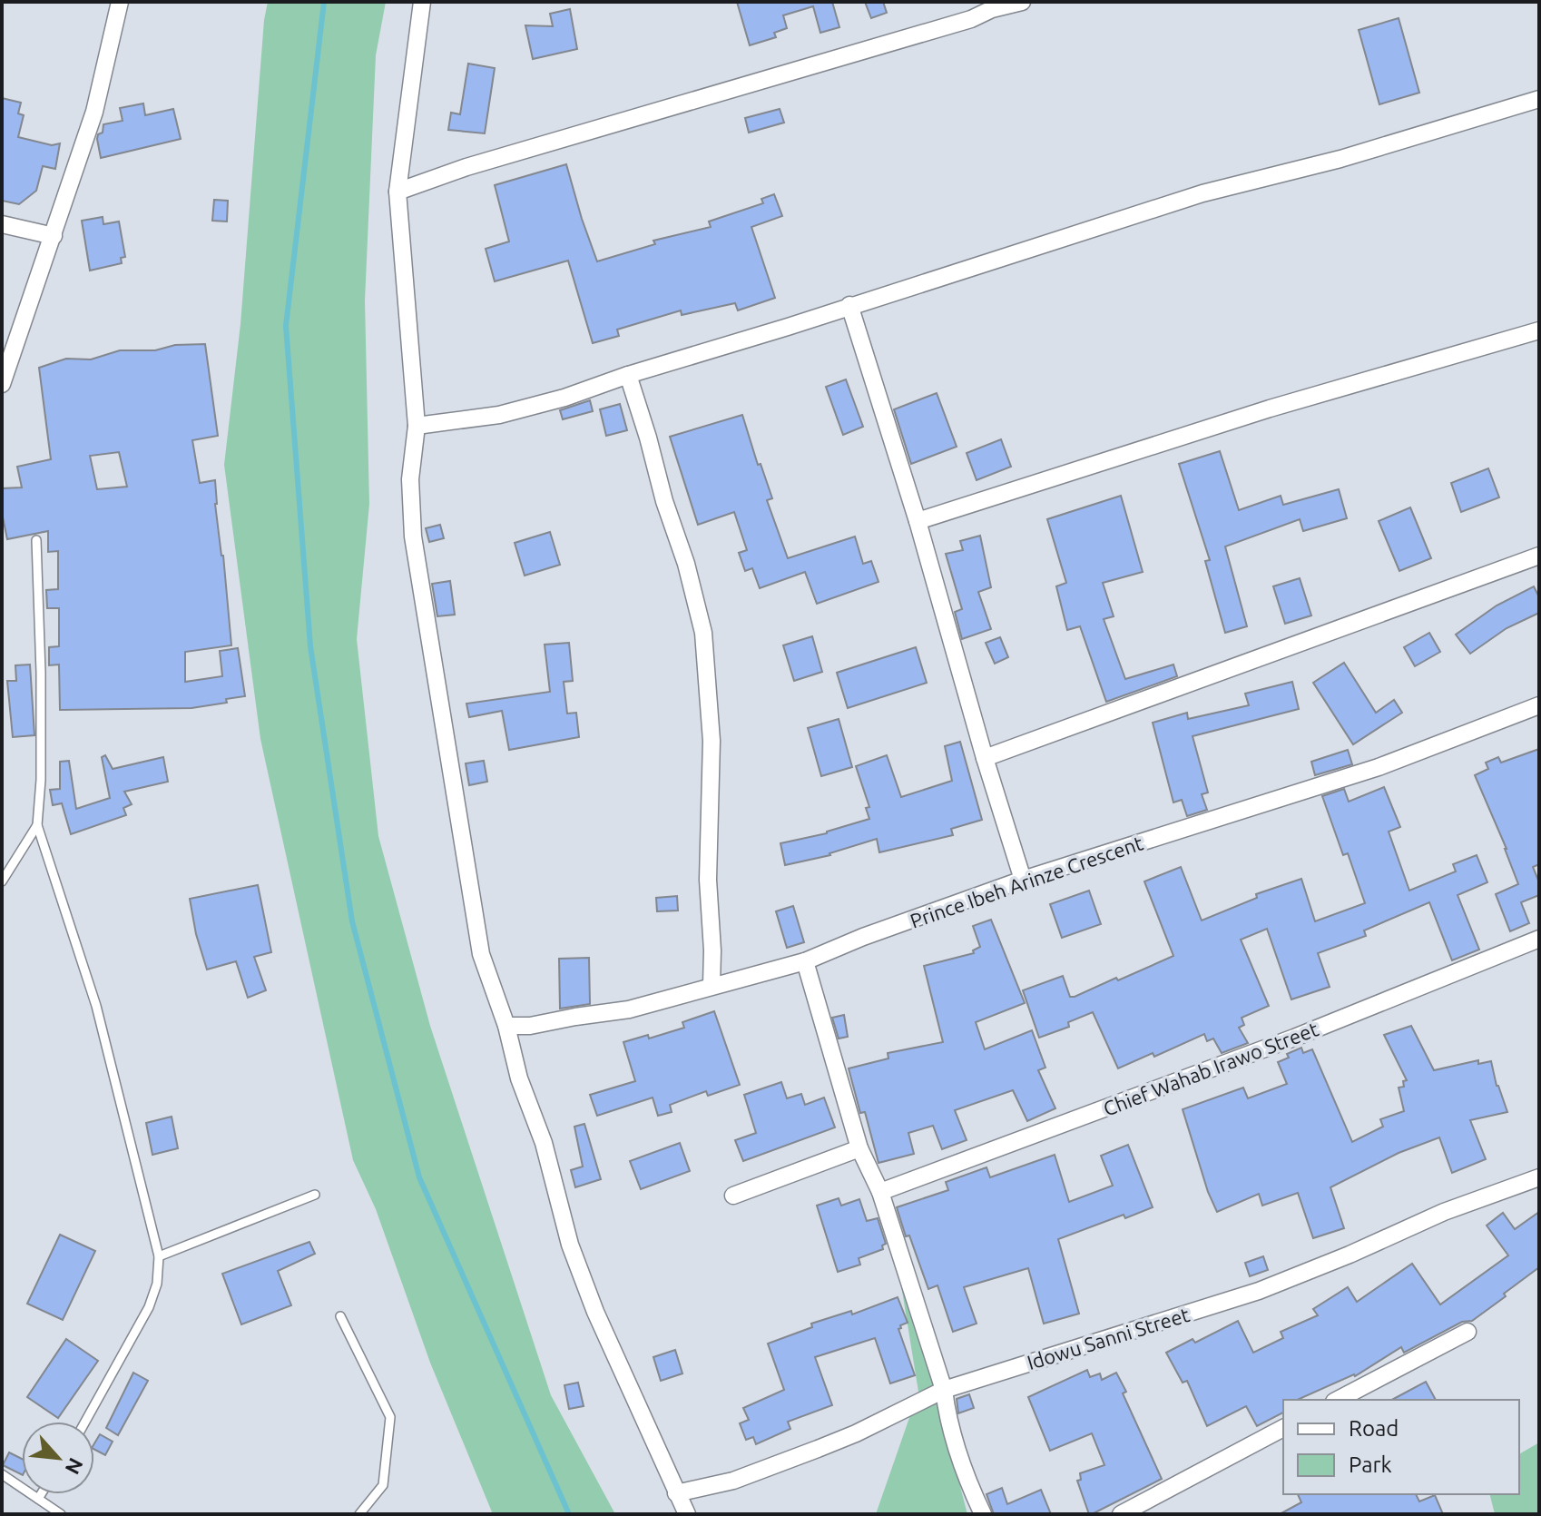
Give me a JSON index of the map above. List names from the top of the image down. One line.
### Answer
{"streets":{"street":["Prince Ibeh Arinze Crescent","Chief Wahab Irawo Street","Idowu Sanni Street"]},"legend":["Road","Park"],"north":"bottom right"}
